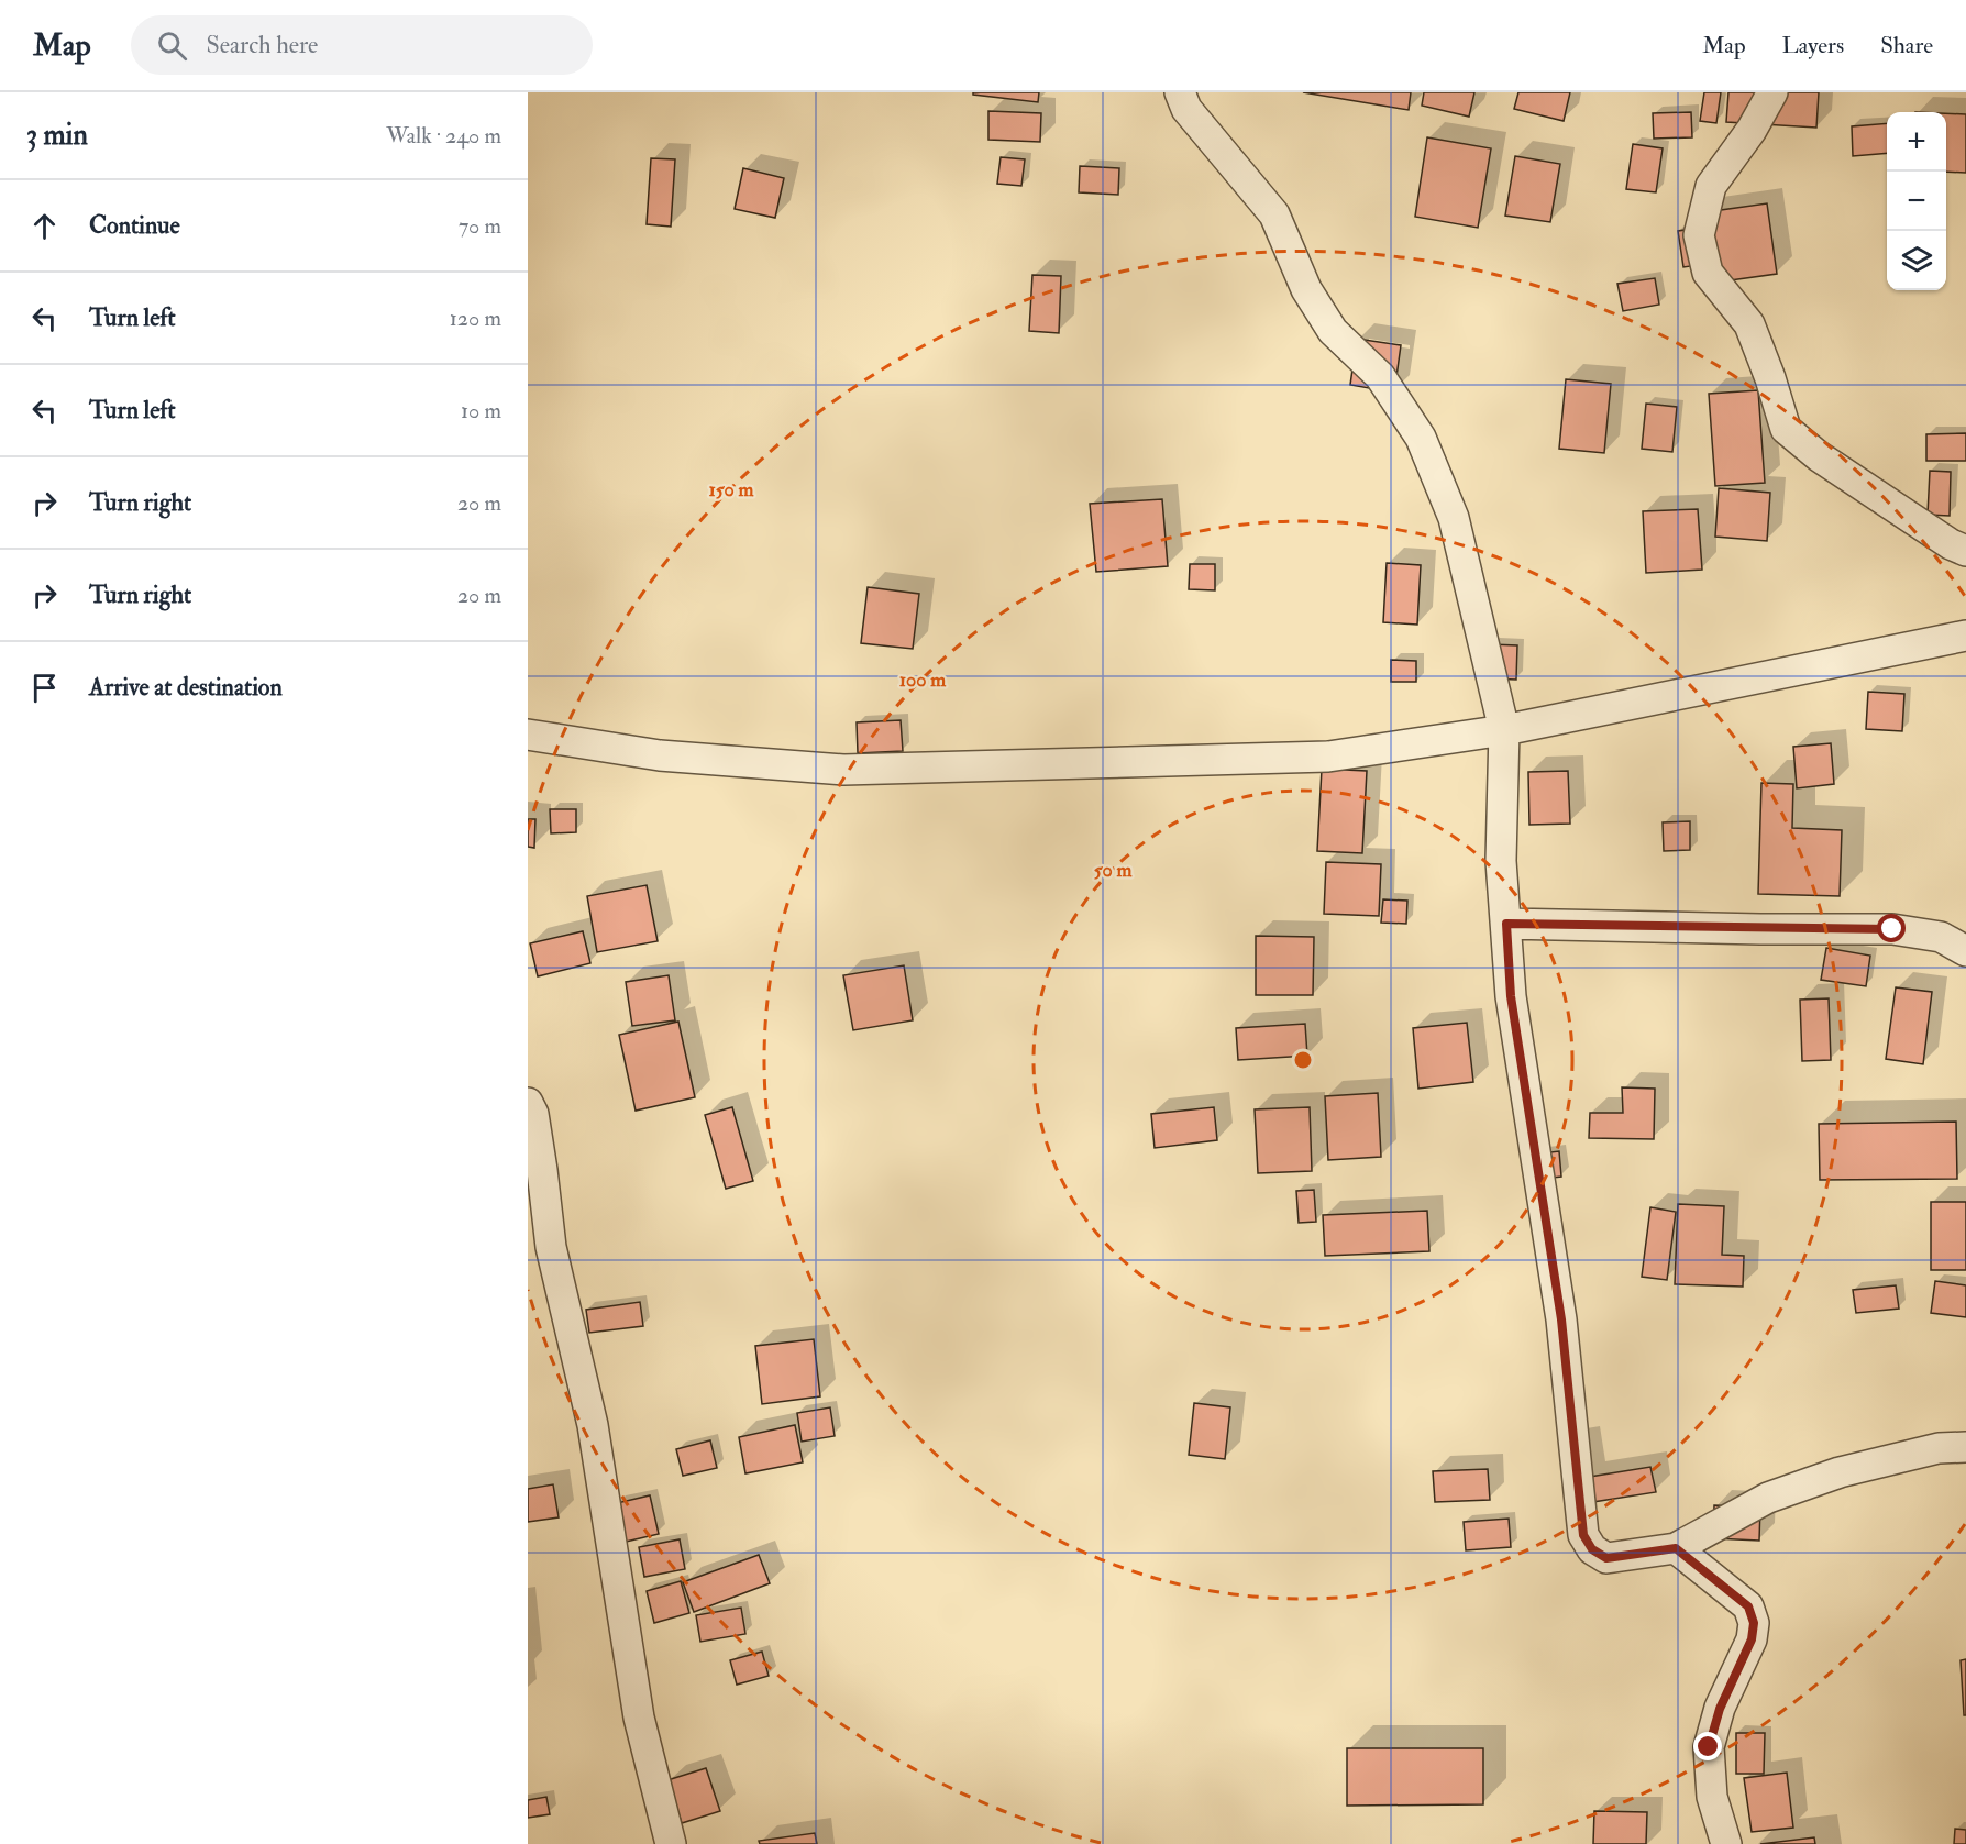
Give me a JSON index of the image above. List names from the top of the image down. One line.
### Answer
{"page":{"header":"Map","search":"Search here","nav":["Map","Layers","Share"],"heading":["3 min","Walk · 240 m"],"map_buttons":["+","−"],"list":[["Continue","70 m"],["Turn left","120 m"],["Turn left","10 m"],["Turn right","20 m"],["Turn right","20 m"],"Arrive at destination"]},"rings":["150 m","100 m","50 m"]}
